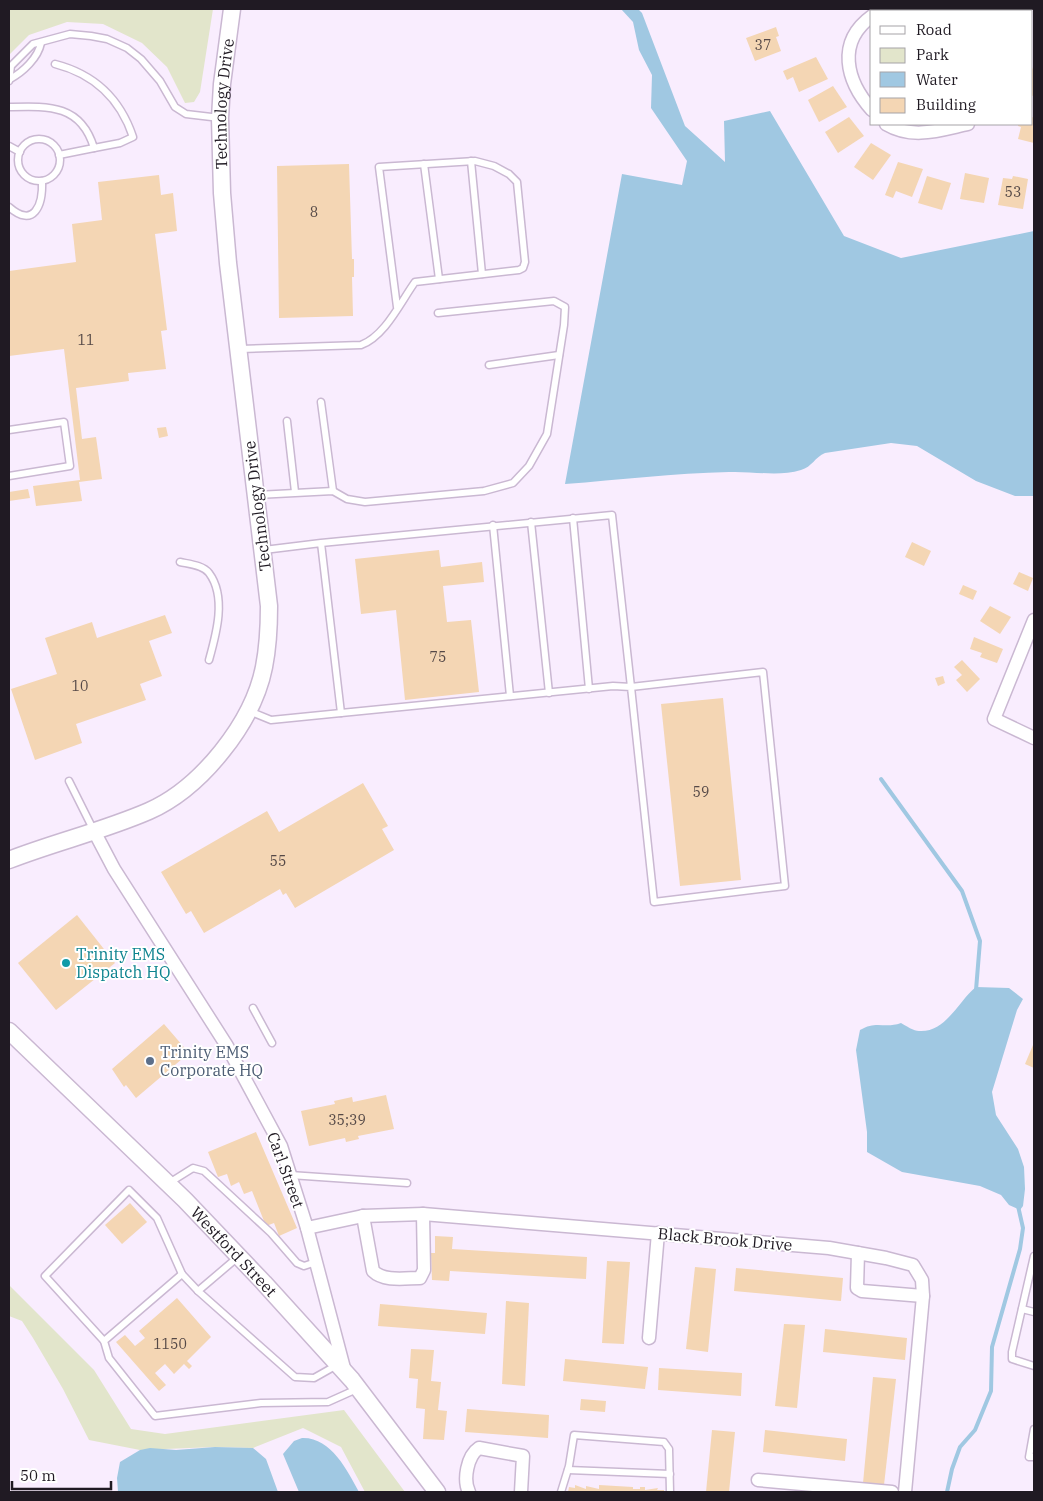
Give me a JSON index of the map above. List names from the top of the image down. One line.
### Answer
{"streets":{"street":["Technology Drive","Carl Street","Black Brook Drive","Westford Street"]},"crossings":[["Technology Drive","Carl Street"],["Carl Street","Black Brook Drive"],["Carl Street","Westford Street"]],"places":["Trinity EMS Dispatch HQ","Trinity EMS Corporate HQ"],"house_numbers":["37","53","8","11","75","10","59","55","35;39","1150"],"legend":["Road","Park","Water","Building"],"scale_bar":"50 m"}
